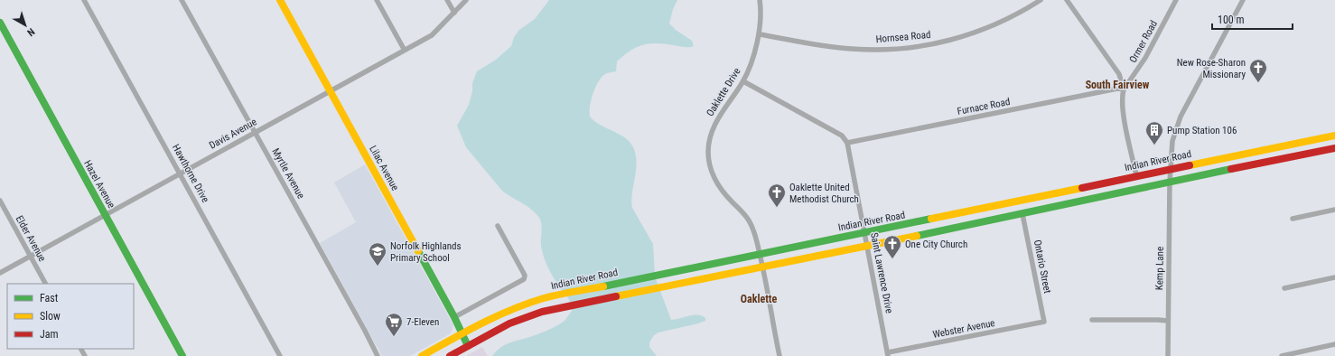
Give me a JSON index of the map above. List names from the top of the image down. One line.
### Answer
{"streets":{"main road":["Indian River Road","Lilac Avenue","Hazel Avenue"],"street":["Hornsea Road","Ormer Road","Oaklette Drive","Furnace Road","Davis Avenue","Hawthorne Drive","Myrtle Avenue","Elder Avenue","Ontario Street","Kemp Lane","Saint Lawrence Drive","Webster Avenue"]},"crossings":[["Hornsea Road","Oaklette Drive"],["Ormer Road","Furnace Road"],["Oaklette Drive","Indian River Road"],["Furnace Road","Saint Lawrence Drive"],["Davis Avenue","Lilac Avenue"],["Davis Avenue","Hawthorne Drive"],["Davis Avenue","Myrtle Avenue"],["Davis Avenue","Hazel Avenue"],["Davis Avenue","Elder Avenue"],["Indian River Road","Lilac Avenue"],["Indian River Road","Kemp Lane"],["Indian River Road","Saint Lawrence Drive"],["Ontario Street","Webster Avenue"],["Saint Lawrence Drive","Webster Avenue"]],"districts":["South Fairview","Oaklette"],"places":{"church":["New Rose-Sharon Missionary","Oaklette United Methodist Church","One City Church"],"building":["Pump Station 106"],"school or university":["Norfolk Highlands Primary School"],"supermarket":["7-Eleven"]},"legend":["Fast","Slow","Jam"],"scale_bar":"100 m","north":"bottom right"}
